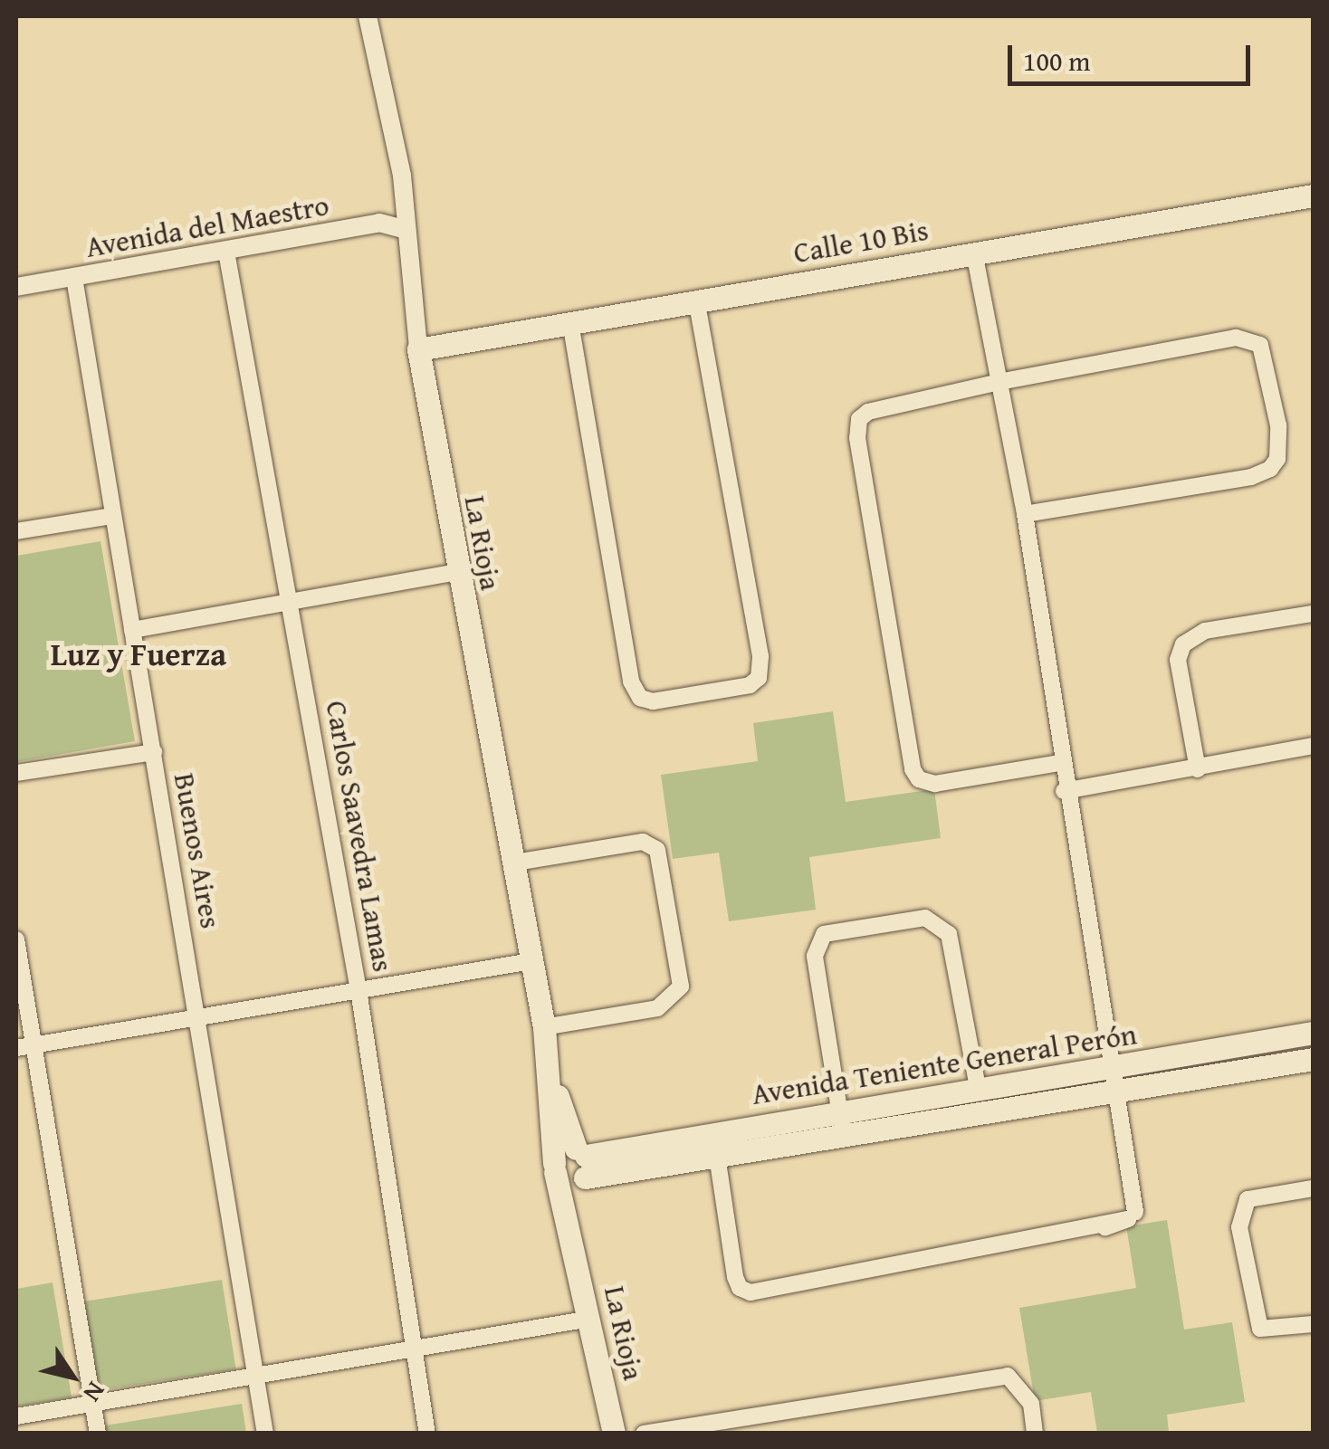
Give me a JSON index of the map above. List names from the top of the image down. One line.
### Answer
{"streets":{"main road":["Calle 10 Bis","La Rioja","Avenida Teniente General Perón"],"street":["Avenida del Maestro","Carlos Saavedra Lamas","Buenos Aires"]},"crossings":[["Avenida del Maestro","La Rioja"],["Avenida del Maestro","Carlos Saavedra Lamas"],["Avenida del Maestro","Buenos Aires"],["Calle 10 Bis","La Rioja"],["La Rioja","Avenida Teniente General Perón"]],"districts":["Luz y Fuerza"],"scale_bar":"100 m","north":"bottom right"}
